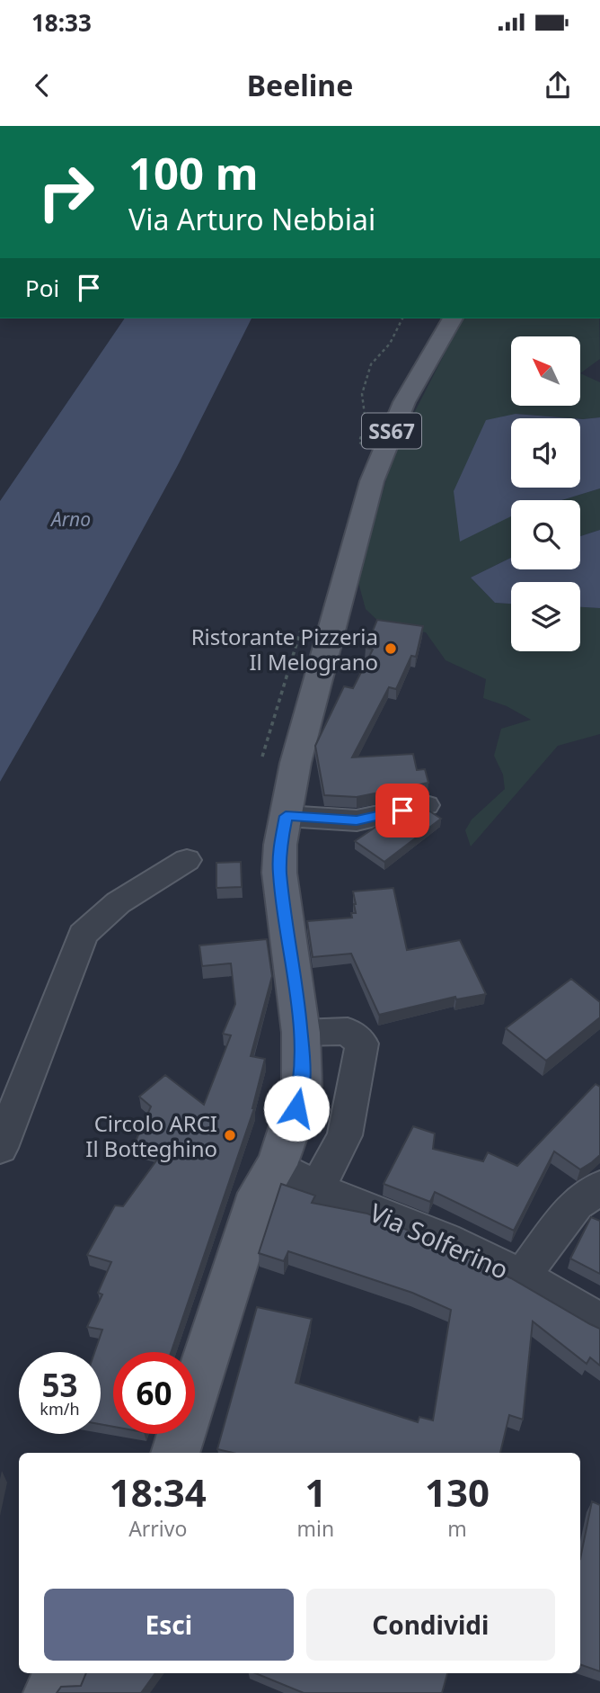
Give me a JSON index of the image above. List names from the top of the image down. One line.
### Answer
{"streets":{"main road":["SS67"],"street":["Via Solferino"]},"water":["Arno"],"places":["Ristorante Pizzeria Il Melograno","Circolo ARCI Il Botteghino"],"north":"top left","page":{"status":"18:33","header":"Beeline","turn":["100 m","Via Arturo Nebbiai"],"then":"Poi","speed":"53 km/h","limit":"60","eta":["18:34","Arrivo","1","min","130","m"],"buttons":["Esci","Condividi"]}}
